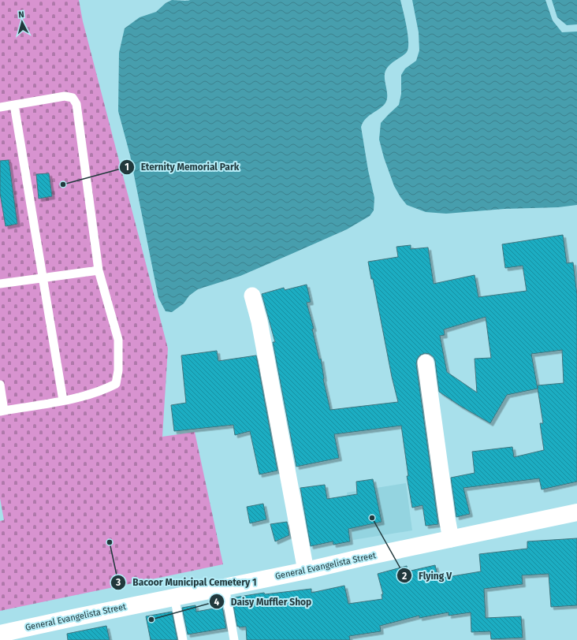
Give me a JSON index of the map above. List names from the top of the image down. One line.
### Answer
{"streets":{"main road":["General Evangelista Street"]},"places":["Eternity Memorial Park","Flying V","Bacoor Municipal Cemetery 1","Daisy Muffler Shop"],"north":"top"}
